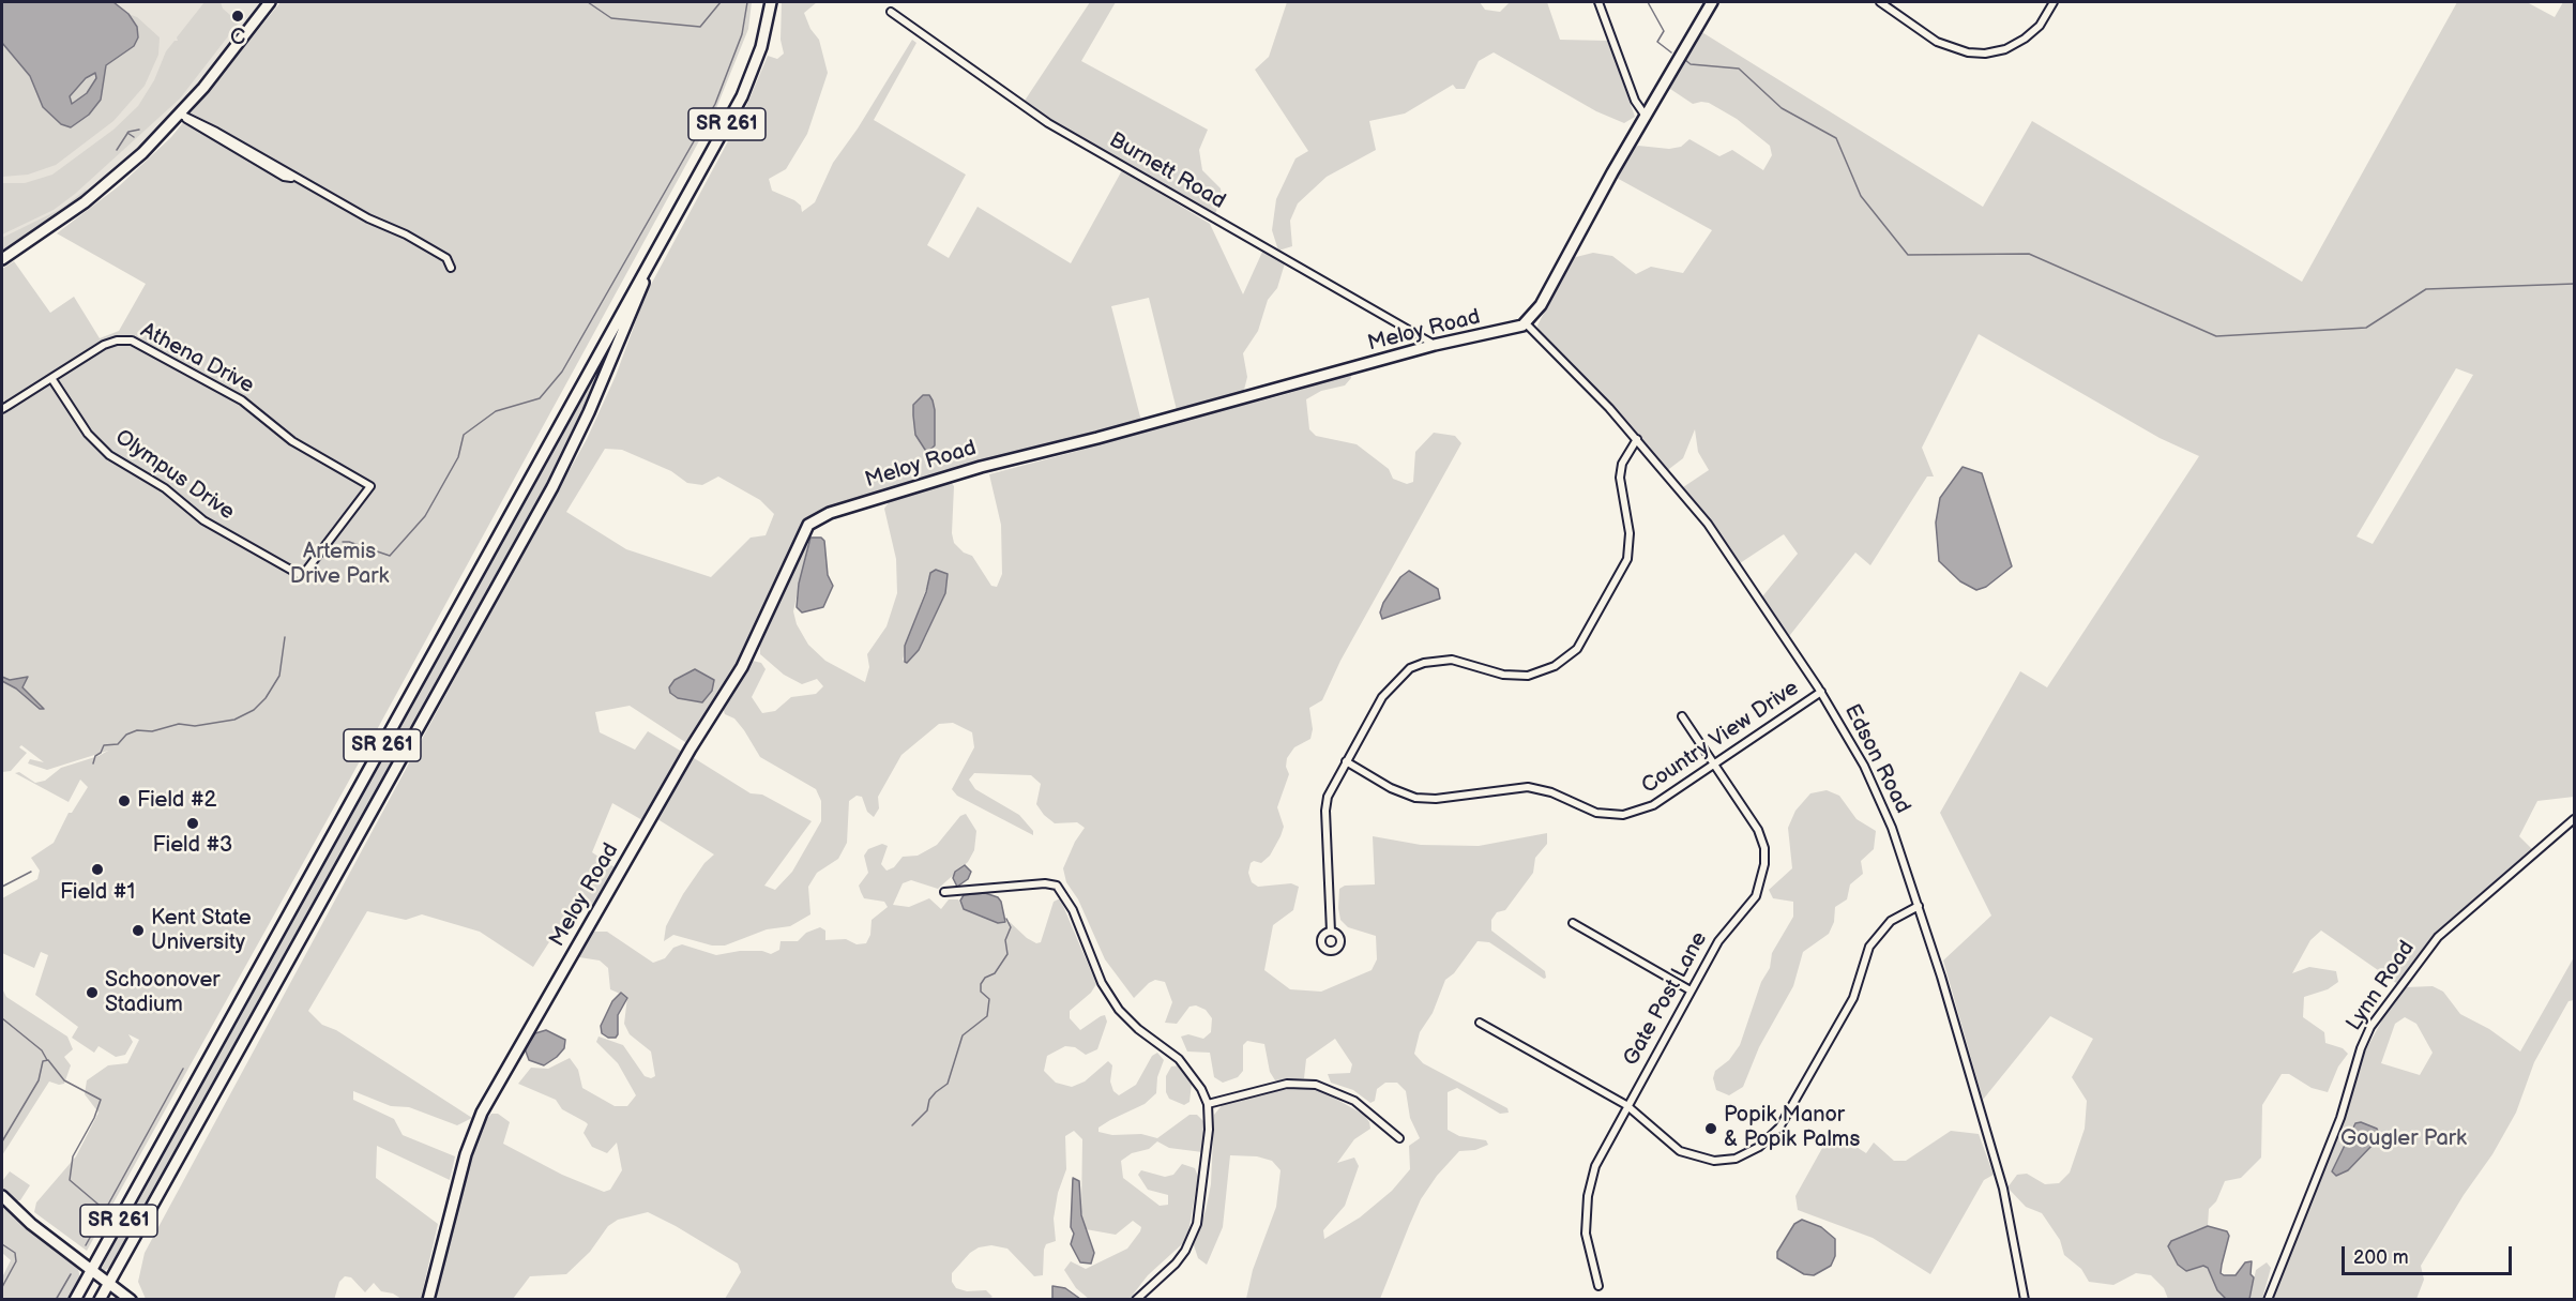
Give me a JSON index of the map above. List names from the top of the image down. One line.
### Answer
{"streets":{"main road":["SR 261","Meloy Road"],"street":["Burnett Road","Athena Drive","Olympus Drive","Country View Drive","Edson Road","Lynn Road","Gate Post Lane"]},"crossings":[["Burnett Road","Meloy Road"],["Meloy Road","Edson Road"],["Athena Drive","Olympus Drive"],["Country View Drive","Edson Road"],["Country View Drive","Gate Post Lane"]],"parks":["Artemis Drive Park","Gougler Park"],"places":["C","Field #2","Field #3","Field #1","Kent State University","Schoonover Stadium","Popik Manor & Popik Palms"],"scale_bar":"200 m"}
